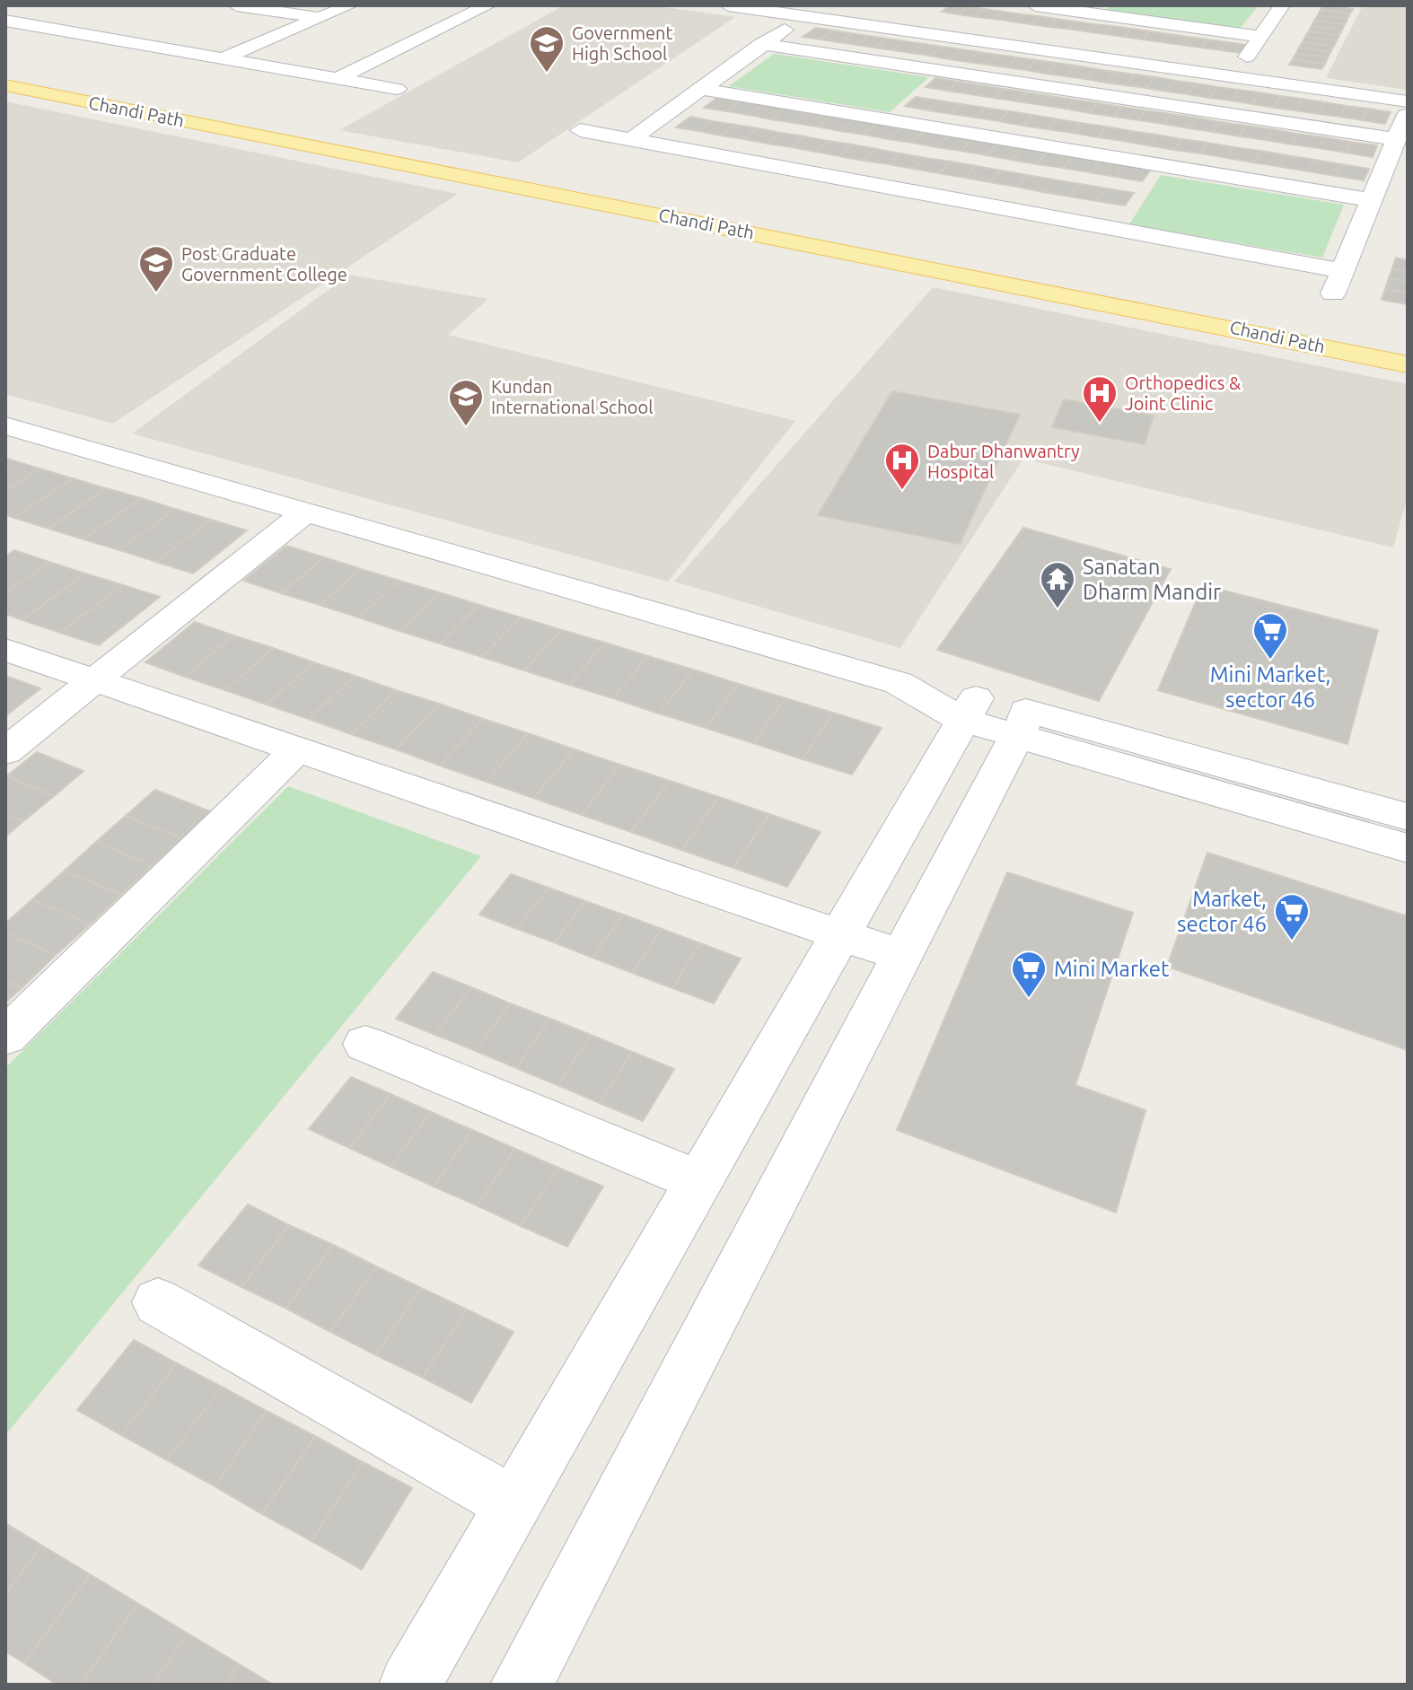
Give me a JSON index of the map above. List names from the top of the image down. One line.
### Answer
{"streets":{"main road":["Chandi Path"]},"places":{"school or university":["Government High School","Post Graduate Government College","Kundan International School"],"hospital":["Orthopedics & Joint Clinic","Dabur Dhanwantry Hospital"],"temple":["Sanatan Dharm Mandir"],"supermarket":["Mini Market, sector 46","Market, sector 46","Mini Market"]}}
